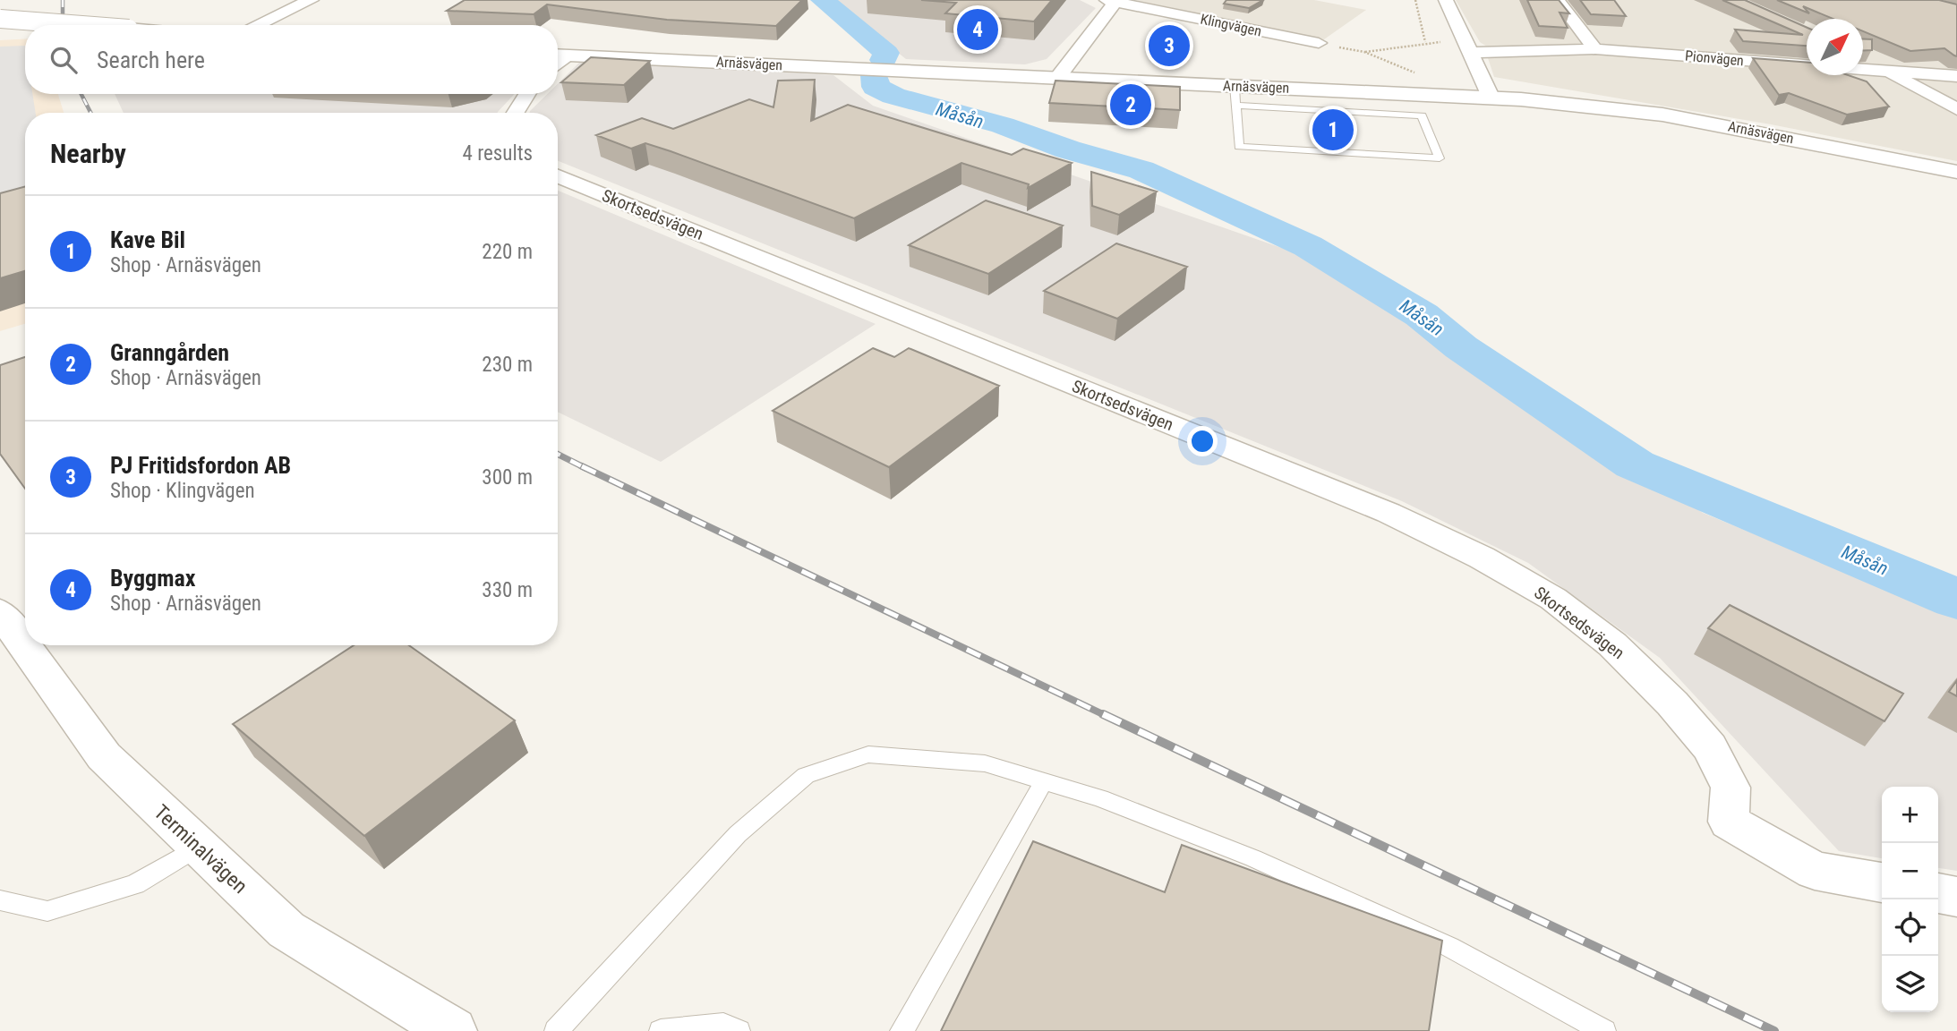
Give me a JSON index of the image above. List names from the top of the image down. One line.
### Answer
{"streets":{"street":["Klingvägen","Pionvägen","Arnäsvägen","Skortsedsvägen","Terminalvägen"]},"water":["Måsån"],"north":"top right","page":{"pins":["4","3","2","1"],"search":"Search here","heading":["Nearby","4 results"],"list":[{"mark":"1","name":"Kave Bil","note":"Shop · Arnäsvägen","value":"220 m"},{"mark":"2","name":"Granngården","note":"Shop · Arnäsvägen","value":"230 m"},{"mark":"3","name":"PJ Fritidsfordon AB","note":"Shop · Klingvägen","value":"300 m"},{"mark":"4","name":"Byggmax","note":"Shop · Arnäsvägen","value":"330 m"}],"map_buttons":["+","−"]}}
